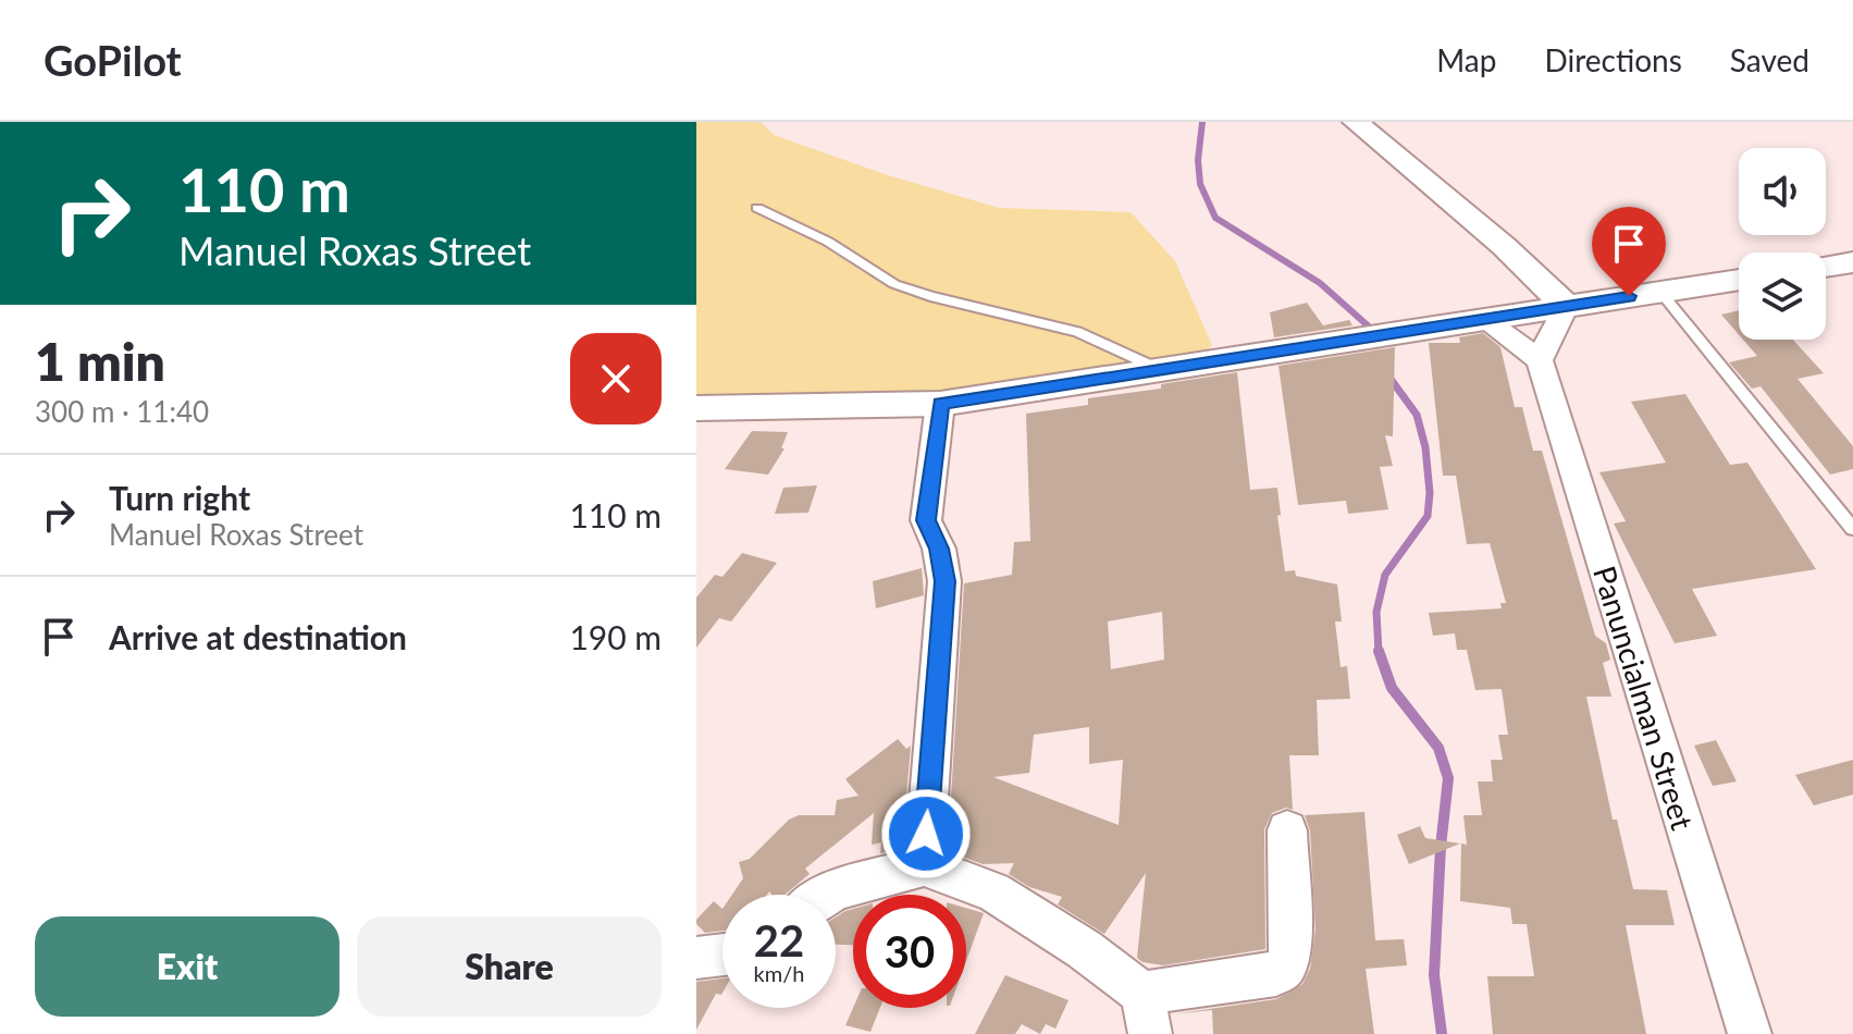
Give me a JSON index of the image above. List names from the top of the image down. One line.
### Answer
{"streets":{"street":["Panuncialman Street"]},"page":{"header":"GoPilot","nav":["Map","Directions","Saved"],"turn":["110 m","Manuel Roxas Street"],"heading":["1 min","300 m · 11:40"],"list":[{"name":"Turn right","note":"Manuel Roxas Street","value":"110 m"},{"name":"Arrive at destination","value":"190 m"}],"speed":"22 km/h","limit":"30","buttons":["Exit","Share"]}}
